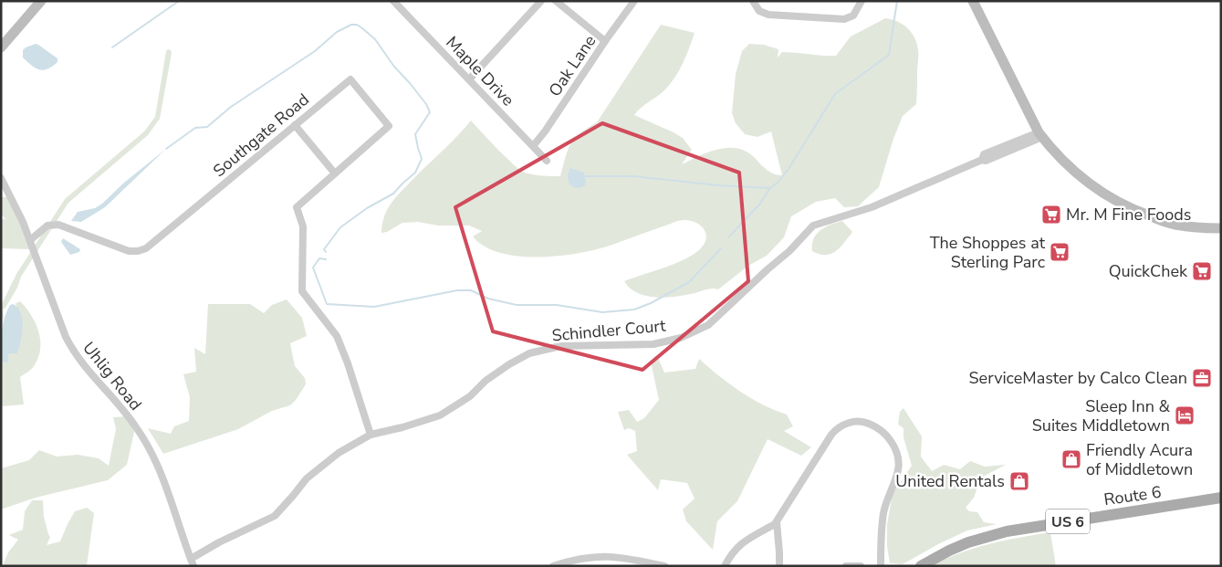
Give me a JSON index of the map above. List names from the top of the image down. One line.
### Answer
{"streets":{"main road":["Route 6","US 6"],"street":["Oak Lane","Maple Drive","Southgate Road","Schindler Court","Uhlig Road"]},"crossings":[["Oak Lane","Maple Drive"],["Southgate Road","Schindler Court"],["Southgate Road","Uhlig Road"],["Schindler Court","Uhlig Road"]],"places":{"supermarket":["Mr. M Fine Foods","The Shoppes at Sterling Parc","QuickChek"],"office":["ServiceMaster by Calco Clean"],"hotel":["Sleep Inn & Suites Middletown"],"shop":["Friendly Acura of Middletown","United Rentals"]}}
